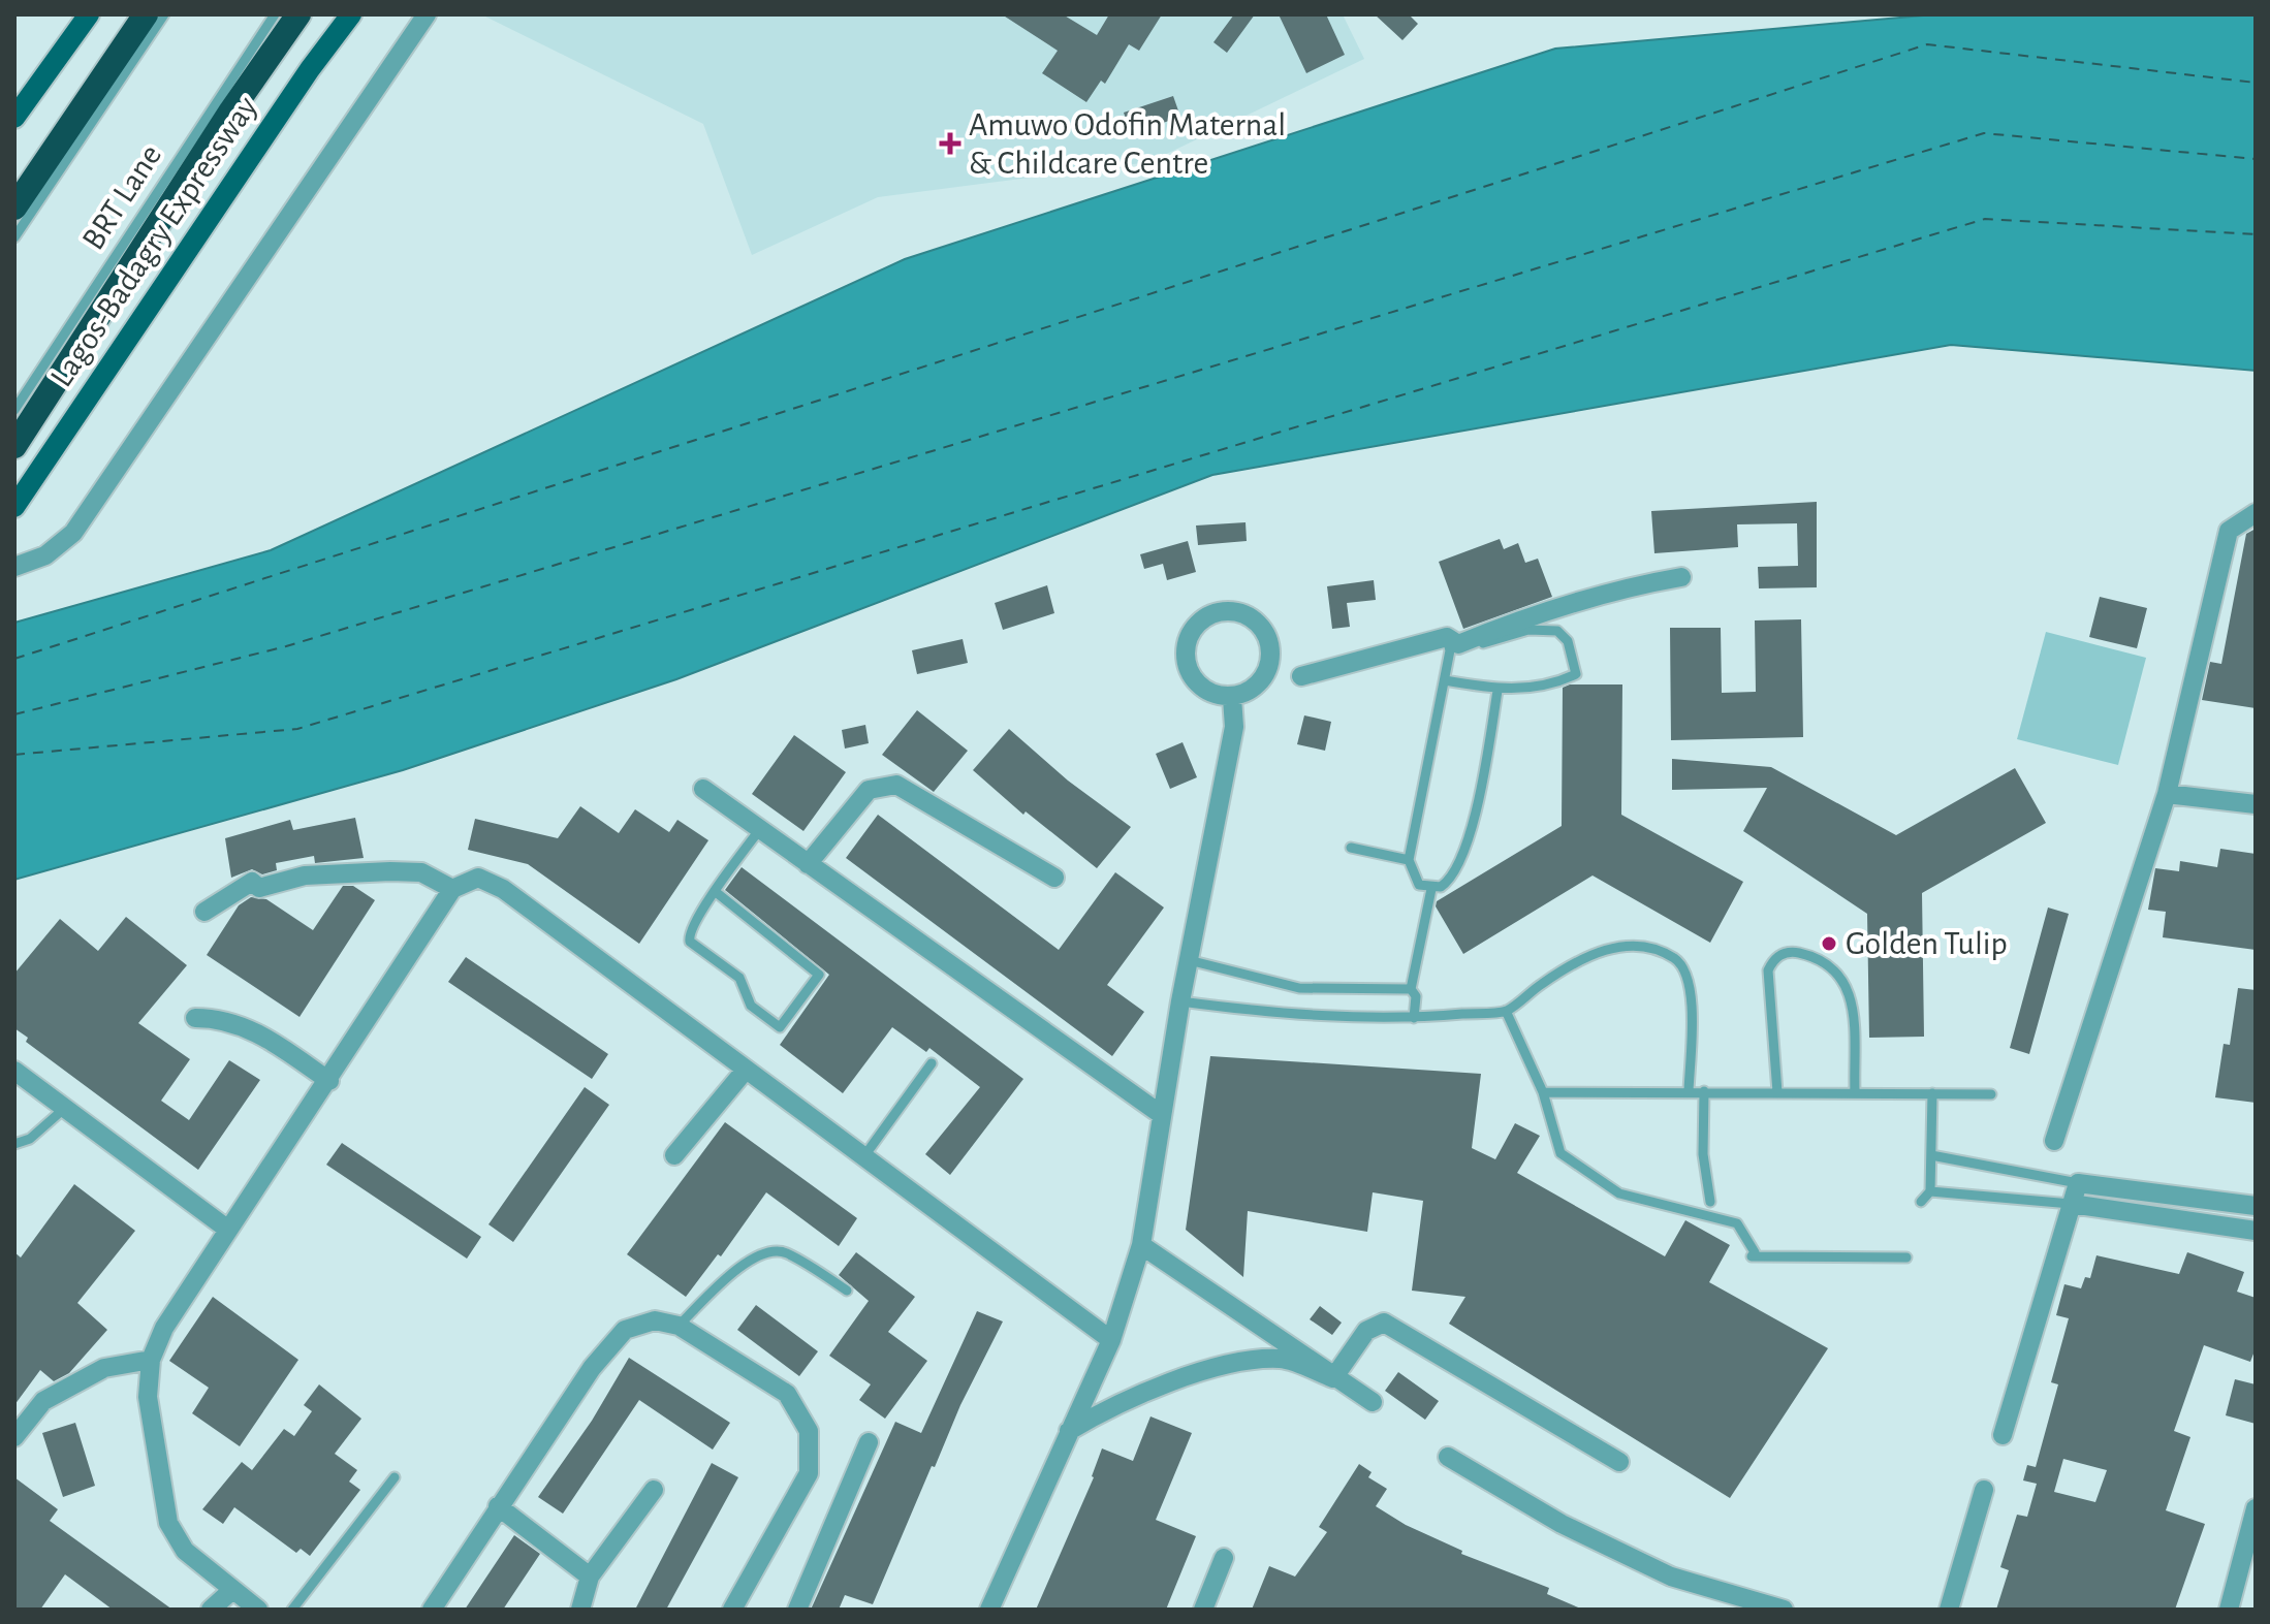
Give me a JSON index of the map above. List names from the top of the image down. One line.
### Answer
{"streets":{"highway":["Lagos-Badagry Expressway"],"lane":["BRT Lane"]},"places":{"health":["Amuwo Odofin Maternal & Childcare Centre"],"other":["Golden Tulip"]}}
